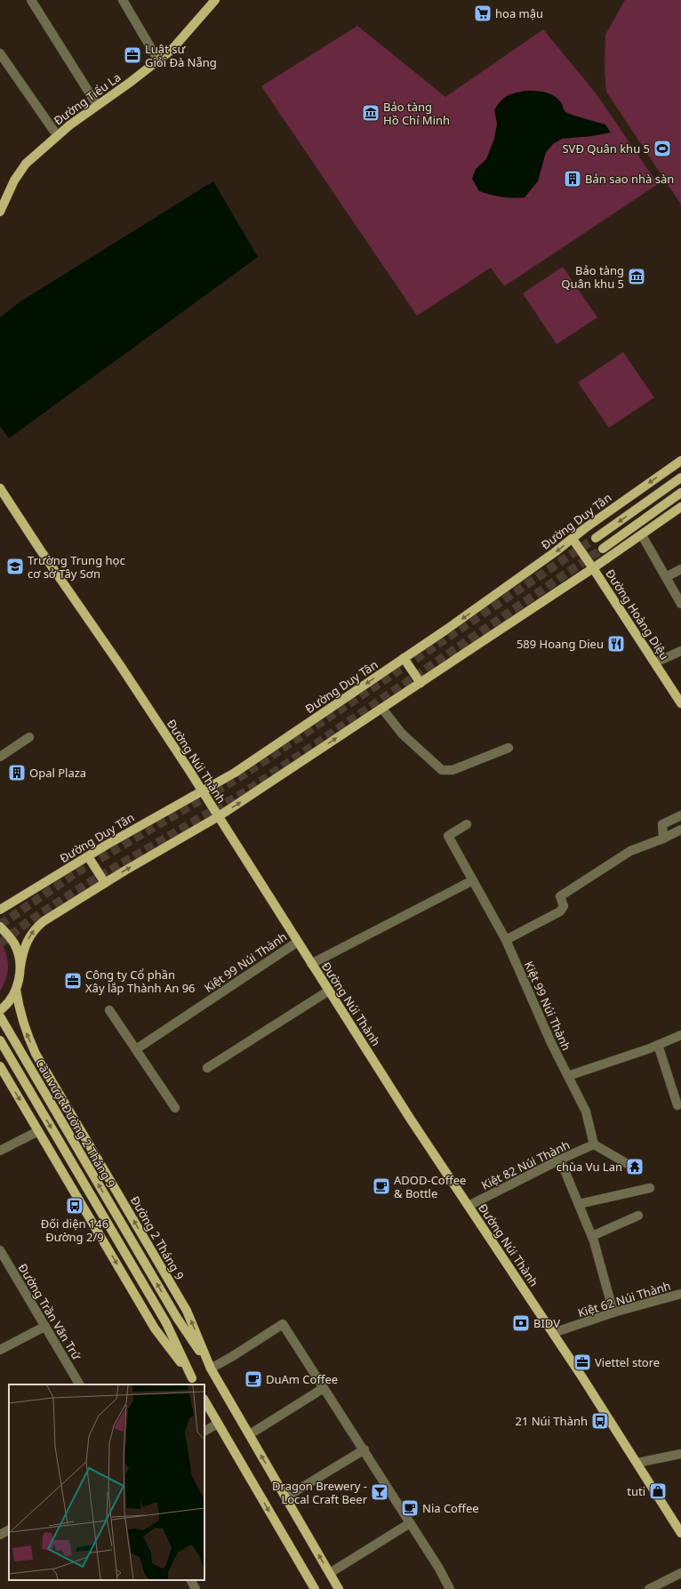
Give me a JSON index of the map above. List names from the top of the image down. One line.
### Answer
{"streets":{"main road":["Đường Tiểu La","Đường Duy Tân","Đường Hoàng Diệu","Đường Núi Thành","Cầu vượt Đường 2 Tháng 9","Đường 2 Tháng 9"],"street":["Kiệt 99 Núi Thành","Kiệt 82 Núi Thành","Kiệt 62 Núi Thành","Đường Trần Văn Trứ"]},"crossings":[["Đường Duy Tân","Đường Hoàng Diệu"],["Đường Duy Tân","Đường Núi Thành"],["Đường Núi Thành","Kiệt 99 Núi Thành"],["Đường Núi Thành","Kiệt 82 Núi Thành"],["Đường Núi Thành","Kiệt 62 Núi Thành"],["Kiệt 99 Núi Thành","Kiệt 82 Núi Thành"],["Cầu vượt Đường 2 Tháng 9","Đường 2 Tháng 9"]],"places":{"supermarket":["hoa mậu"],"office":["Luật sư Giỏi Đà Nẵng","Công ty Cổ phần Xây lắp Thành An 96","Viettel store"],"museum":["Bảo tàng Hồ Chí Minh","Bảo tàng Quân khu 5"],"sports":["SVĐ Quân khu 5"],"building":["Bản sao nhà sàn","Opal Plaza"],"school or university":["Trường Trung học cơ sở Tây Sơn"],"restaurant":["589 Hoang Dieu"],"temple":["chùa Vu Lan"],"cafe":["ADOD-Coffee & Bottle","DuAm Coffee","Nia Coffee"],"bus stop":["Đối diện 146 Đường 2/9","21 Núi Thành"],"bank":["BIDV"],"shop":["tuti"],"bar":["Dragon Brewery - Local Craft Beer"]}}
